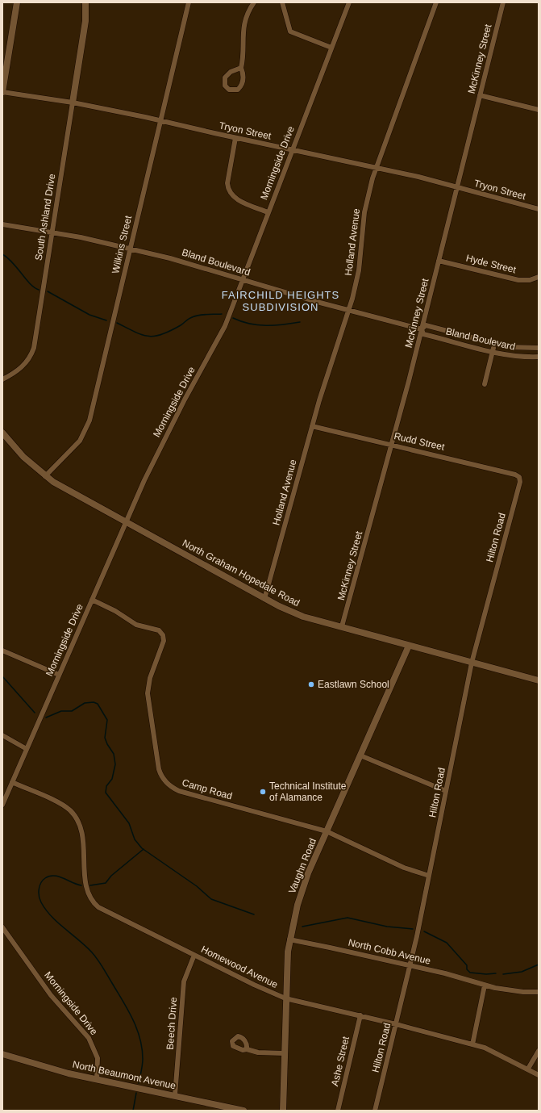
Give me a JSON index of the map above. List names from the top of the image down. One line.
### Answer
{"streets":{"street":["McKinney Street","Tryon Street","Morningside Drive","South Ashland Drive","Holland Avenue","Wilkins Street","Bland Boulevard","Hyde Street","Rudd Street","Hilton Road","North Graham Hopedale Road","Camp Road","Vaughn Road","North Cobb Avenue","Homewood Avenue","Beech Drive","Ashe Street","North Beaumont Avenue"]},"crossings":[["McKinney Street","Tryon Street"],["McKinney Street","Bland Boulevard"],["McKinney Street","Hyde Street"],["McKinney Street","Rudd Street"],["McKinney Street","North Graham Hopedale Road"],["Tryon Street","Morningside Drive"],["Tryon Street","South Ashland Drive"],["Tryon Street","Holland Avenue"],["Tryon Street","Wilkins Street"],["Morningside Drive","Bland Boulevard"],["Morningside Drive","North Graham Hopedale Road"],["Morningside Drive","Camp Road"],["Morningside Drive","Homewood Avenue"],["Morningside Drive","North Beaumont Avenue"],["South Ashland Drive","Bland Boulevard"],["Holland Avenue","Bland Boulevard"],["Holland Avenue","Rudd Street"],["Holland Avenue","North Graham Hopedale Road"],["Wilkins Street","Bland Boulevard"],["Wilkins Street","North Graham Hopedale Road"],["Rudd Street","Hilton Road"],["Hilton Road","North Graham Hopedale Road"],["Hilton Road","Camp Road"],["Hilton Road","North Cobb Avenue"],["Hilton Road","Homewood Avenue"],["North Graham Hopedale Road","Vaughn Road"],["Camp Road","Vaughn Road"],["Vaughn Road","North Cobb Avenue"],["Vaughn Road","Homewood Avenue"],["Homewood Avenue","Beech Drive"],["Homewood Avenue","Ashe Street"],["Beech Drive","North Beaumont Avenue"]],"districts":["FAIRCHILD HEIGHTS SUBDIVISION"],"places":["Eastlawn School","Technical Institute of Alamance"]}
